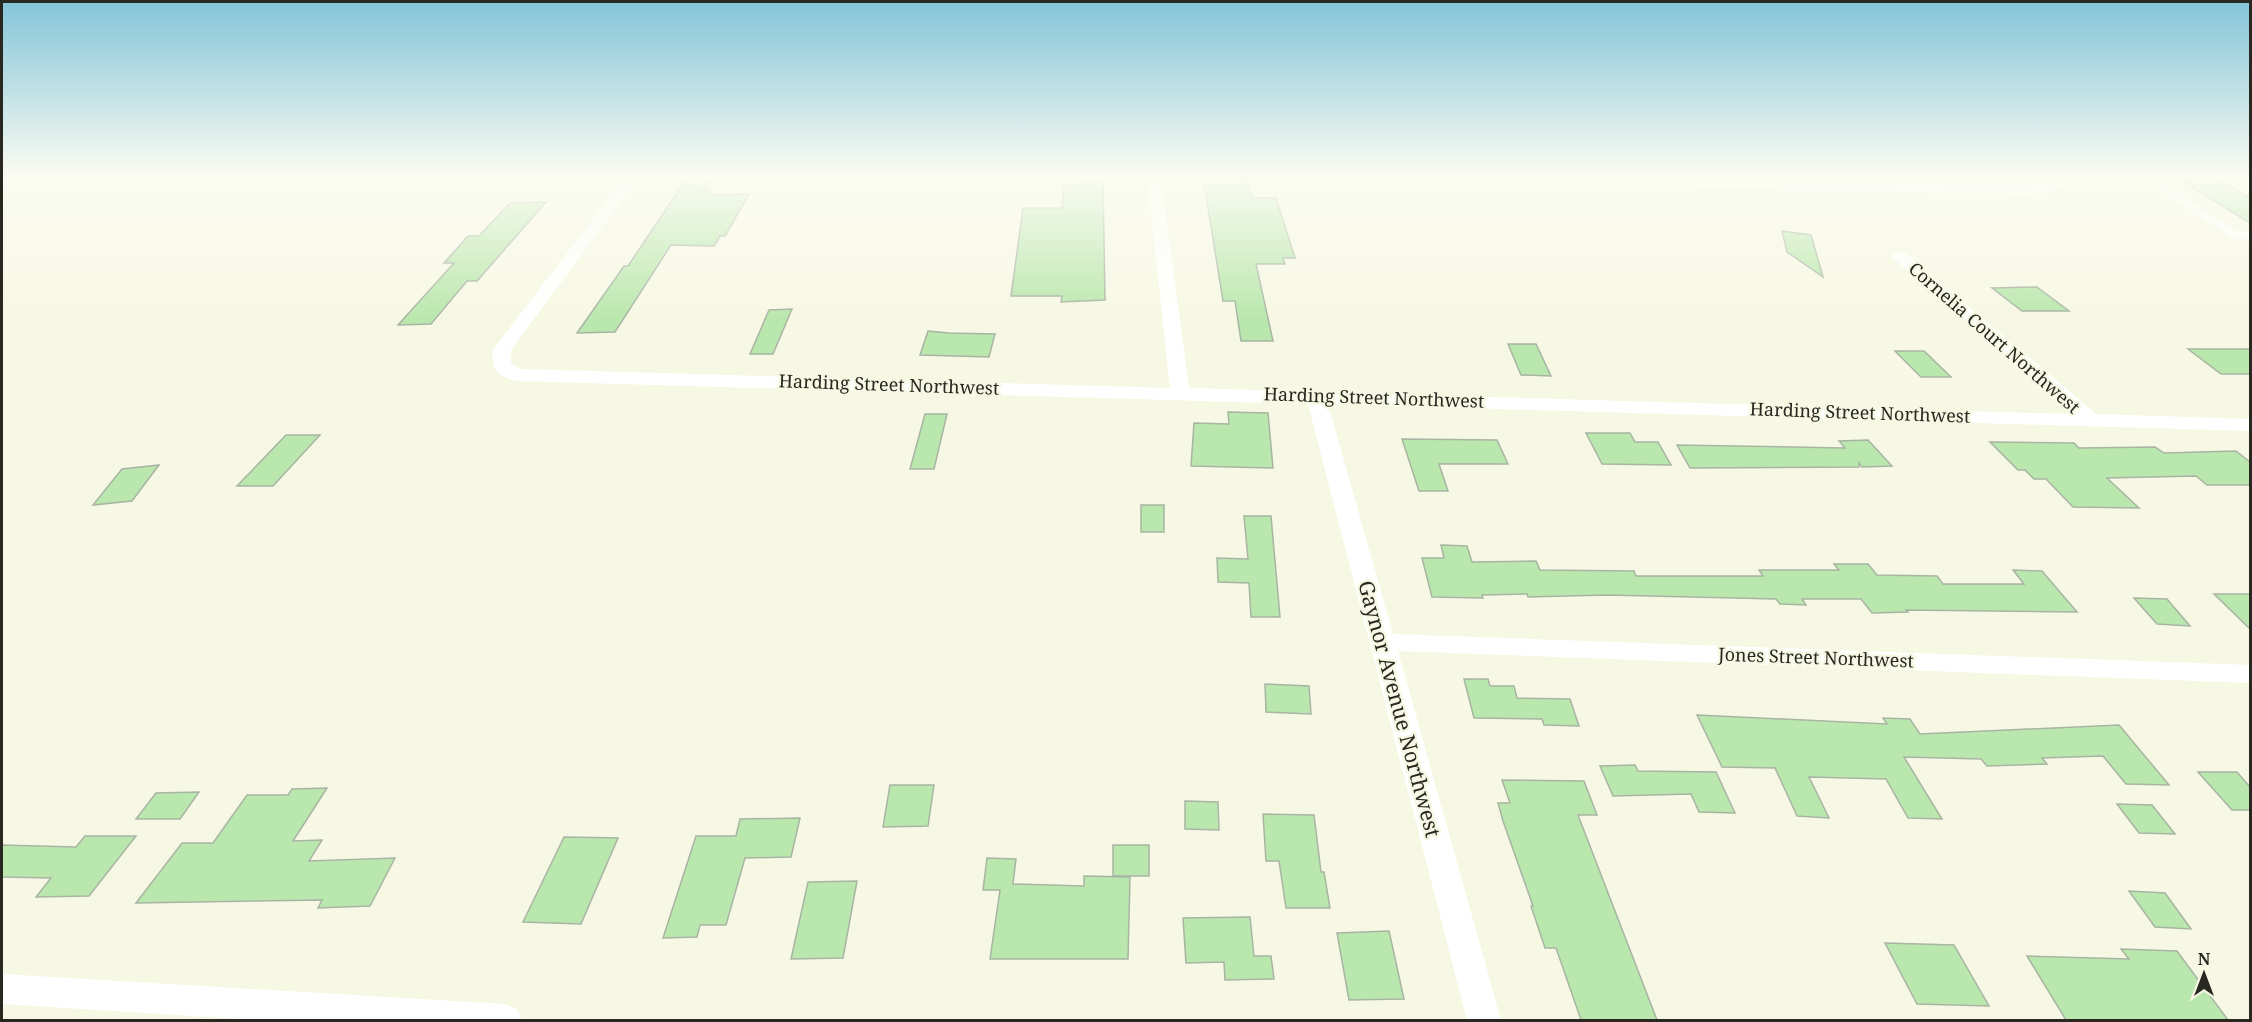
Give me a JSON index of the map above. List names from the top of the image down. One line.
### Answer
{"streets":{"street":["Cornelia Court Northwest","Harding Street Northwest","Jones Street Northwest","Gaynor Avenue Northwest"]},"crossings":[["Cornelia Court Northwest","Harding Street Northwest"],["Harding Street Northwest","Gaynor Avenue Northwest"],["Jones Street Northwest","Gaynor Avenue Northwest"]],"north":"top"}
